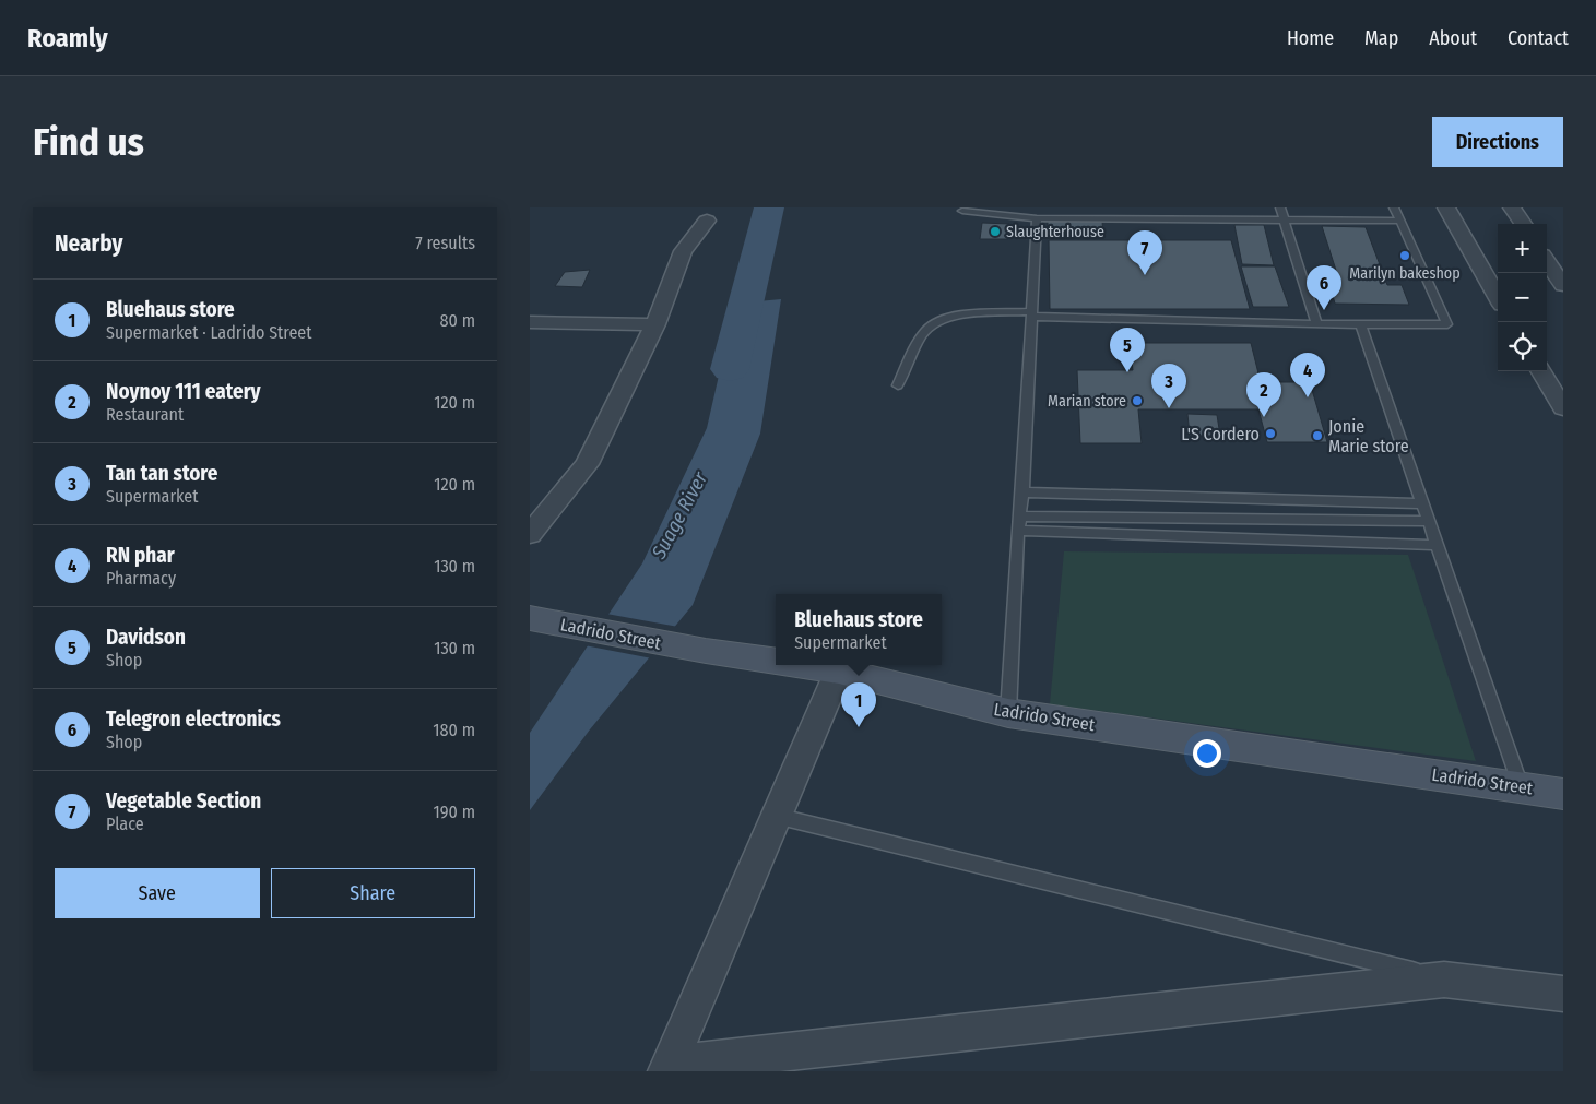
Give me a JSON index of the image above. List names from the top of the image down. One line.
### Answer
{"streets":{"street":["Ladrido Street"]},"water":["Suage River"],"places":["Slaughterhouse","Marilyn bakeshop","Marian store","L'S Cordero","Jonie Marie store"],"page":{"header":"Roamly","nav":["Home","Map","About","Contact"],"buttons":["Directions",["Save","Share"]],"title":"Find us","heading":["Nearby","7 results"],"map_buttons":["+","−"],"pins":["7","6","5","4","3","2","1"],"list":[{"mark":"1","name":"Bluehaus store","note":"Supermarket · Ladrido Street","value":"80 m"},{"mark":"2","name":"Noynoy 111 eatery","note":"Restaurant","value":"120 m"},{"mark":"3","name":"Tan tan store","note":"Supermarket","value":"120 m"},{"mark":"4","name":"RN phar","note":"Pharmacy","value":"130 m"},{"mark":"5","name":"Davidson","note":"Shop","value":"130 m"},{"mark":"6","name":"Telegron electronics","note":"Shop","value":"180 m"},{"mark":"7","name":"Vegetable Section","note":"Place","value":"190 m"}],"popup":["Bluehaus store","Supermarket"]}}
